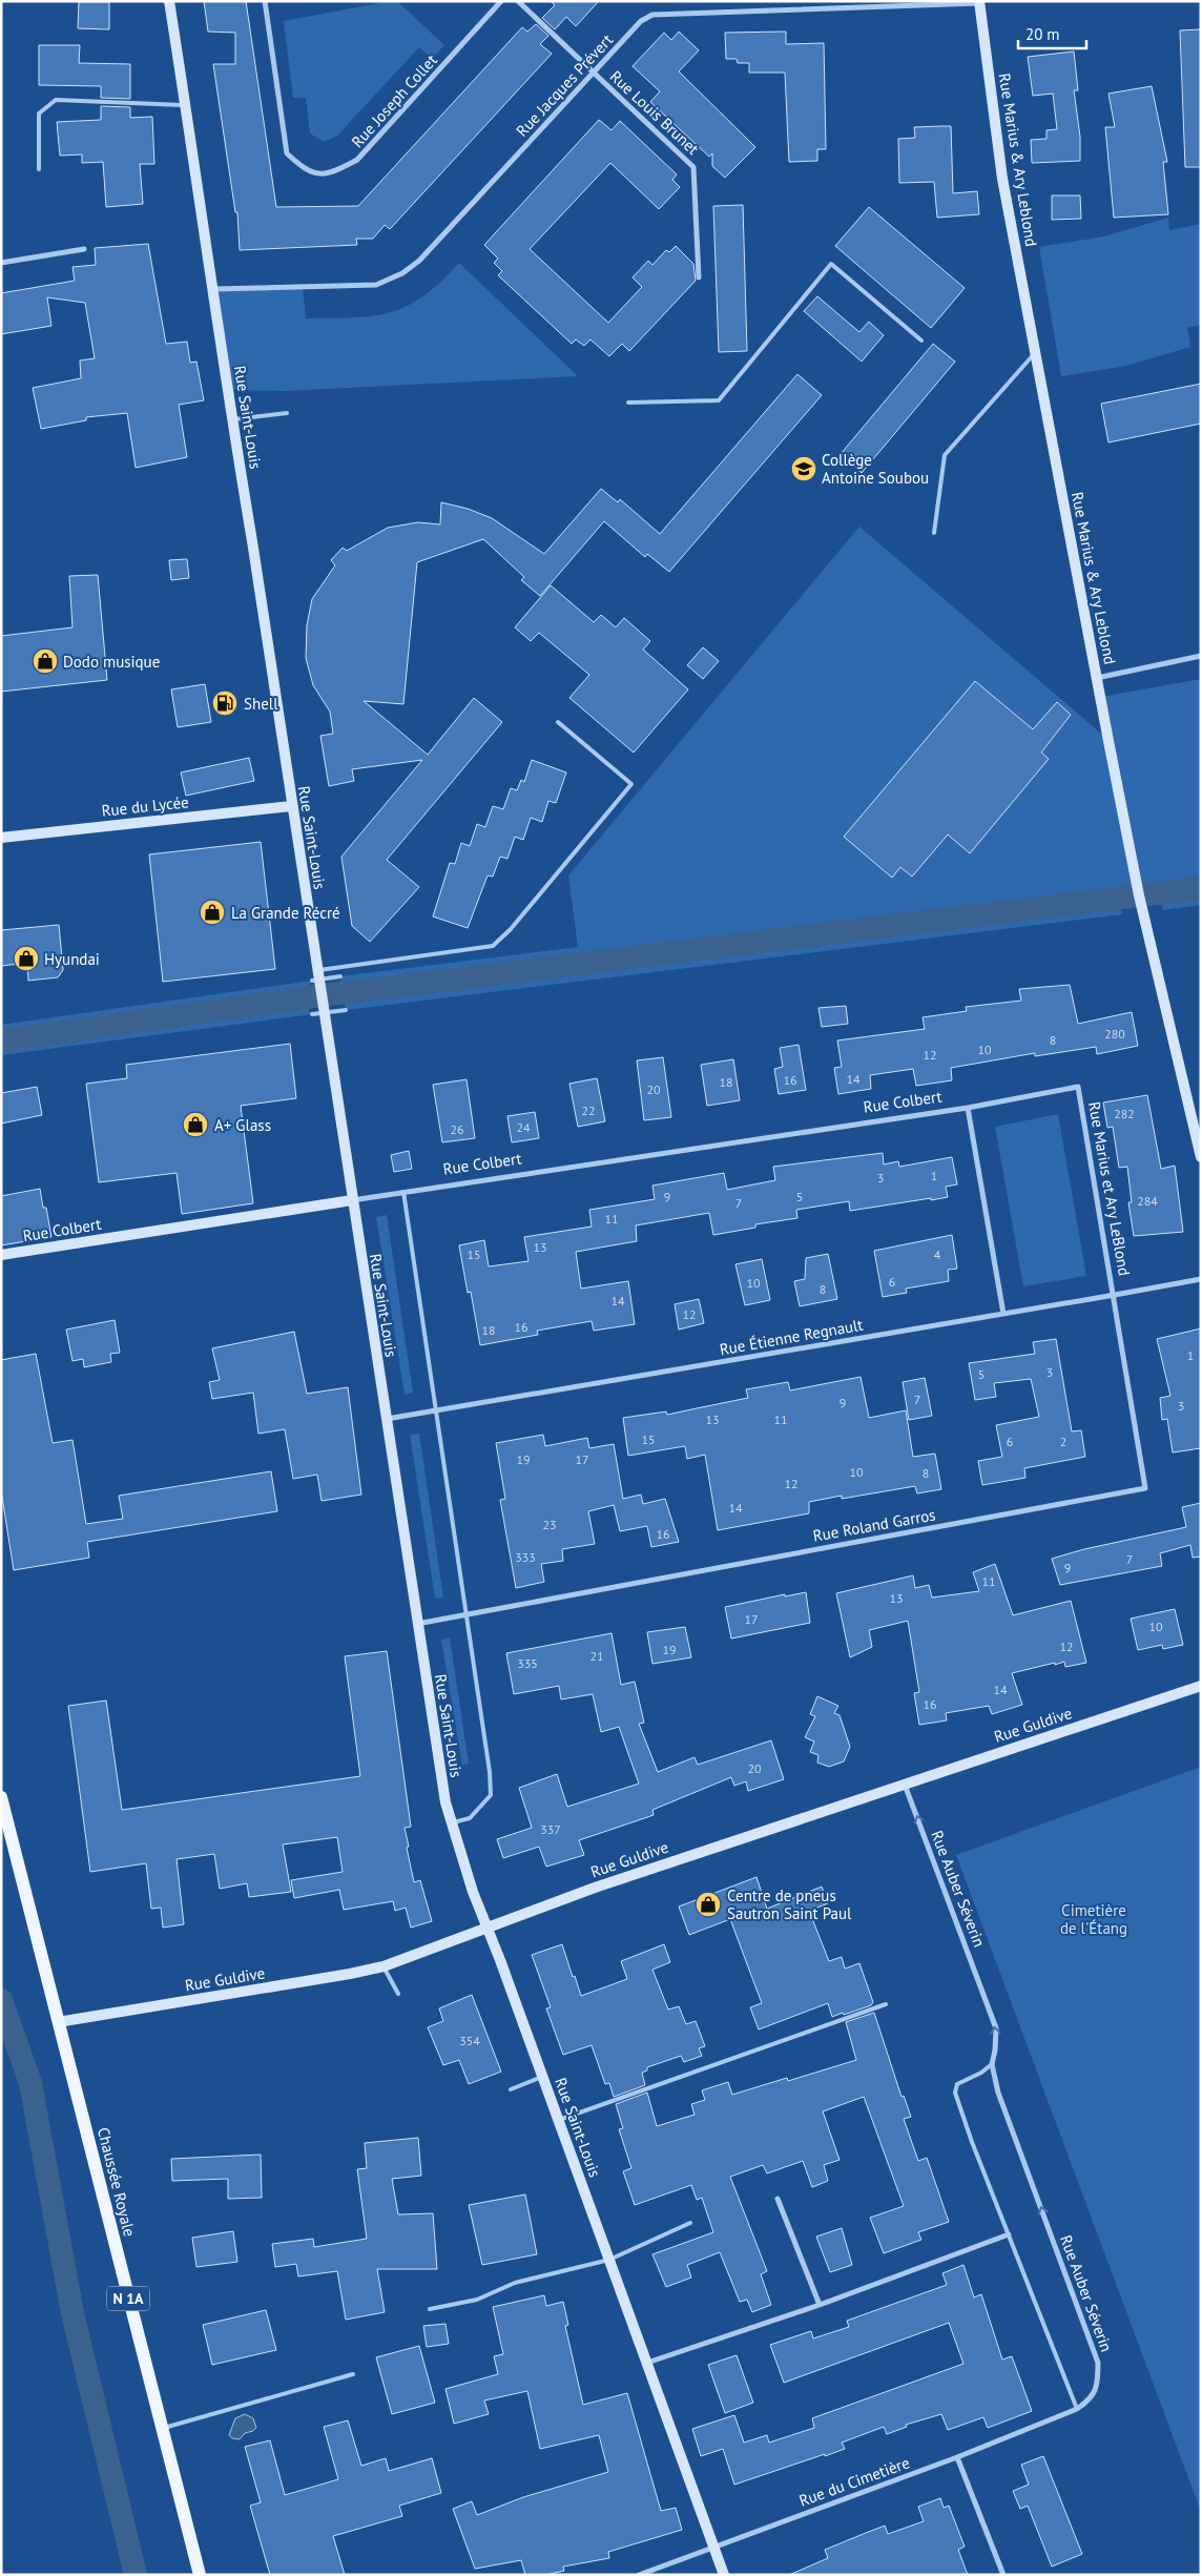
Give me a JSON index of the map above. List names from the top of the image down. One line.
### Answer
{"streets":{"main road":["Chaussée Royale","N 1A"],"street":["Rue Jacques Prévert","Rue Joseph Collet","Rue Louis Brunet","Rue Marius & Ary Leblond","Rue Saint-Louis","Rue du Lycée","Rue Colbert","Rue Marius et Ary LeBlond","Rue Étienne Regnault","Rue Roland Garros","Rue Guldive","Rue Auber Séverin","Rue du Cimetière"]},"crossings":[["Rue Jacques Prévert","Rue Louis Brunet"],["Rue Jacques Prévert","Rue Marius & Ary Leblond"],["Rue Jacques Prévert","Rue Saint-Louis"],["Rue Saint-Louis","Rue du Lycée"],["Rue Saint-Louis","Rue Colbert"],["Rue Saint-Louis","Rue Étienne Regnault"],["Rue Saint-Louis","Rue Roland Garros"],["Rue Saint-Louis","Rue Guldive"],["Rue Saint-Louis","Rue du Cimetière"],["Rue Colbert","Rue Marius et Ary LeBlond"],["Rue Marius et Ary LeBlond","Rue Étienne Regnault"],["Rue Marius et Ary LeBlond","Rue Roland Garros"],["Rue Étienne Regnault","Rue Roland Garros"],["Rue Guldive","Rue Auber Séverin"],["Rue Guldive","Chaussée Royale"],["Rue Auber Séverin","Rue du Cimetière"]],"one_way":["Rue Auber Séverin"],"parks":["Cimetière de l'Étang"],"places":{"school or university":["Collège Antoine Soubou"],"shop":["Dodo musique","La Grande Récré","Hyundai","A+ Glass","Centre de pneus Sautron Saint Paul"],"fuel station":["Shell"]},"house_numbers":["280","8","10","12","14","16","18","20","22","282","24","26","1","3","9","5","284","7","11","13","15","4","6","10","8","14","12","16","18","1","3","5","7","9","3","13","11","15","6","2","19","17","10","8","12","14","23","16","333","7","9","11","13","17","10","12","19","21","335","14","16","20","337","354"],"scale_bar":"20 m"}
